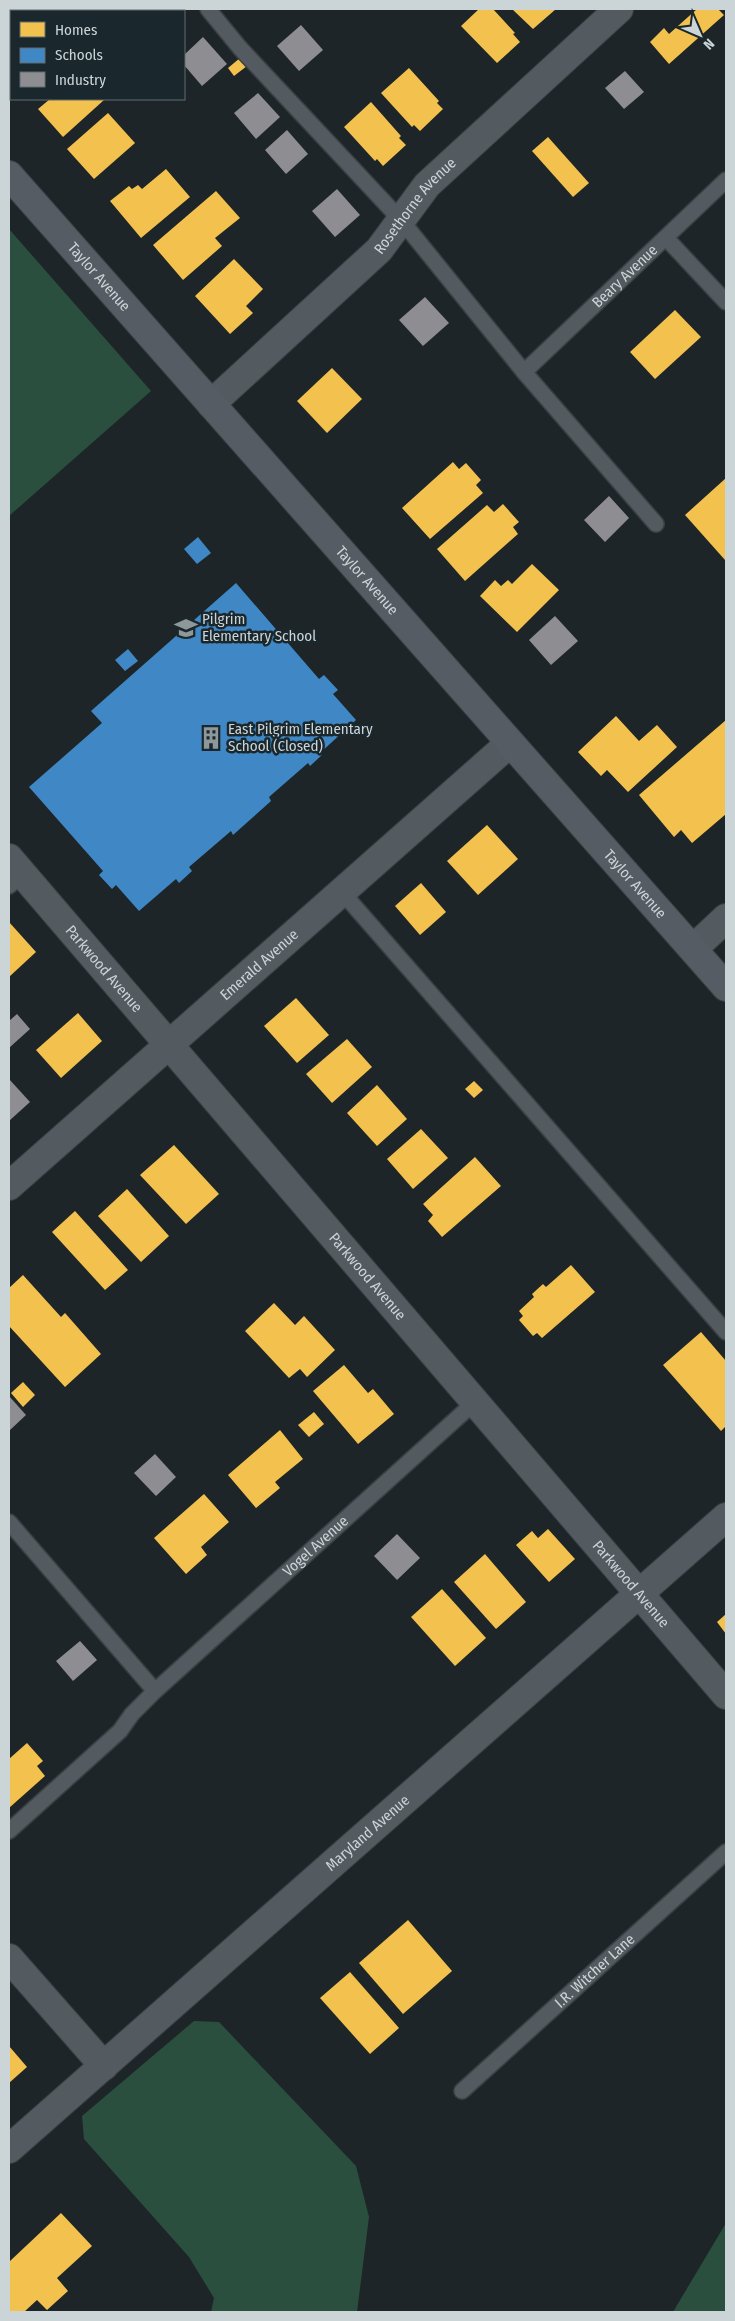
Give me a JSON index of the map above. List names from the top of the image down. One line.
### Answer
{"streets":{"main road":["Taylor Avenue"],"street":["Rosethorne Avenue","Emerald Avenue","Parkwood Avenue","Maryland Avenue"],"lane":["Beary Avenue","Vogel Avenue","I.R. Witcher Lane"]},"crossings":[["Rosethorne Avenue","Taylor Avenue"],["Taylor Avenue","Emerald Avenue"],["Emerald Avenue","Parkwood Avenue"],["Parkwood Avenue","Vogel Avenue"],["Parkwood Avenue","Maryland Avenue"]],"places":{"school or university":["Pilgrim Elementary School"],"building":["East Pilgrim Elementary School (Closed)"]},"legend":["Homes","Schools","Industry"],"north":"bottom right"}
